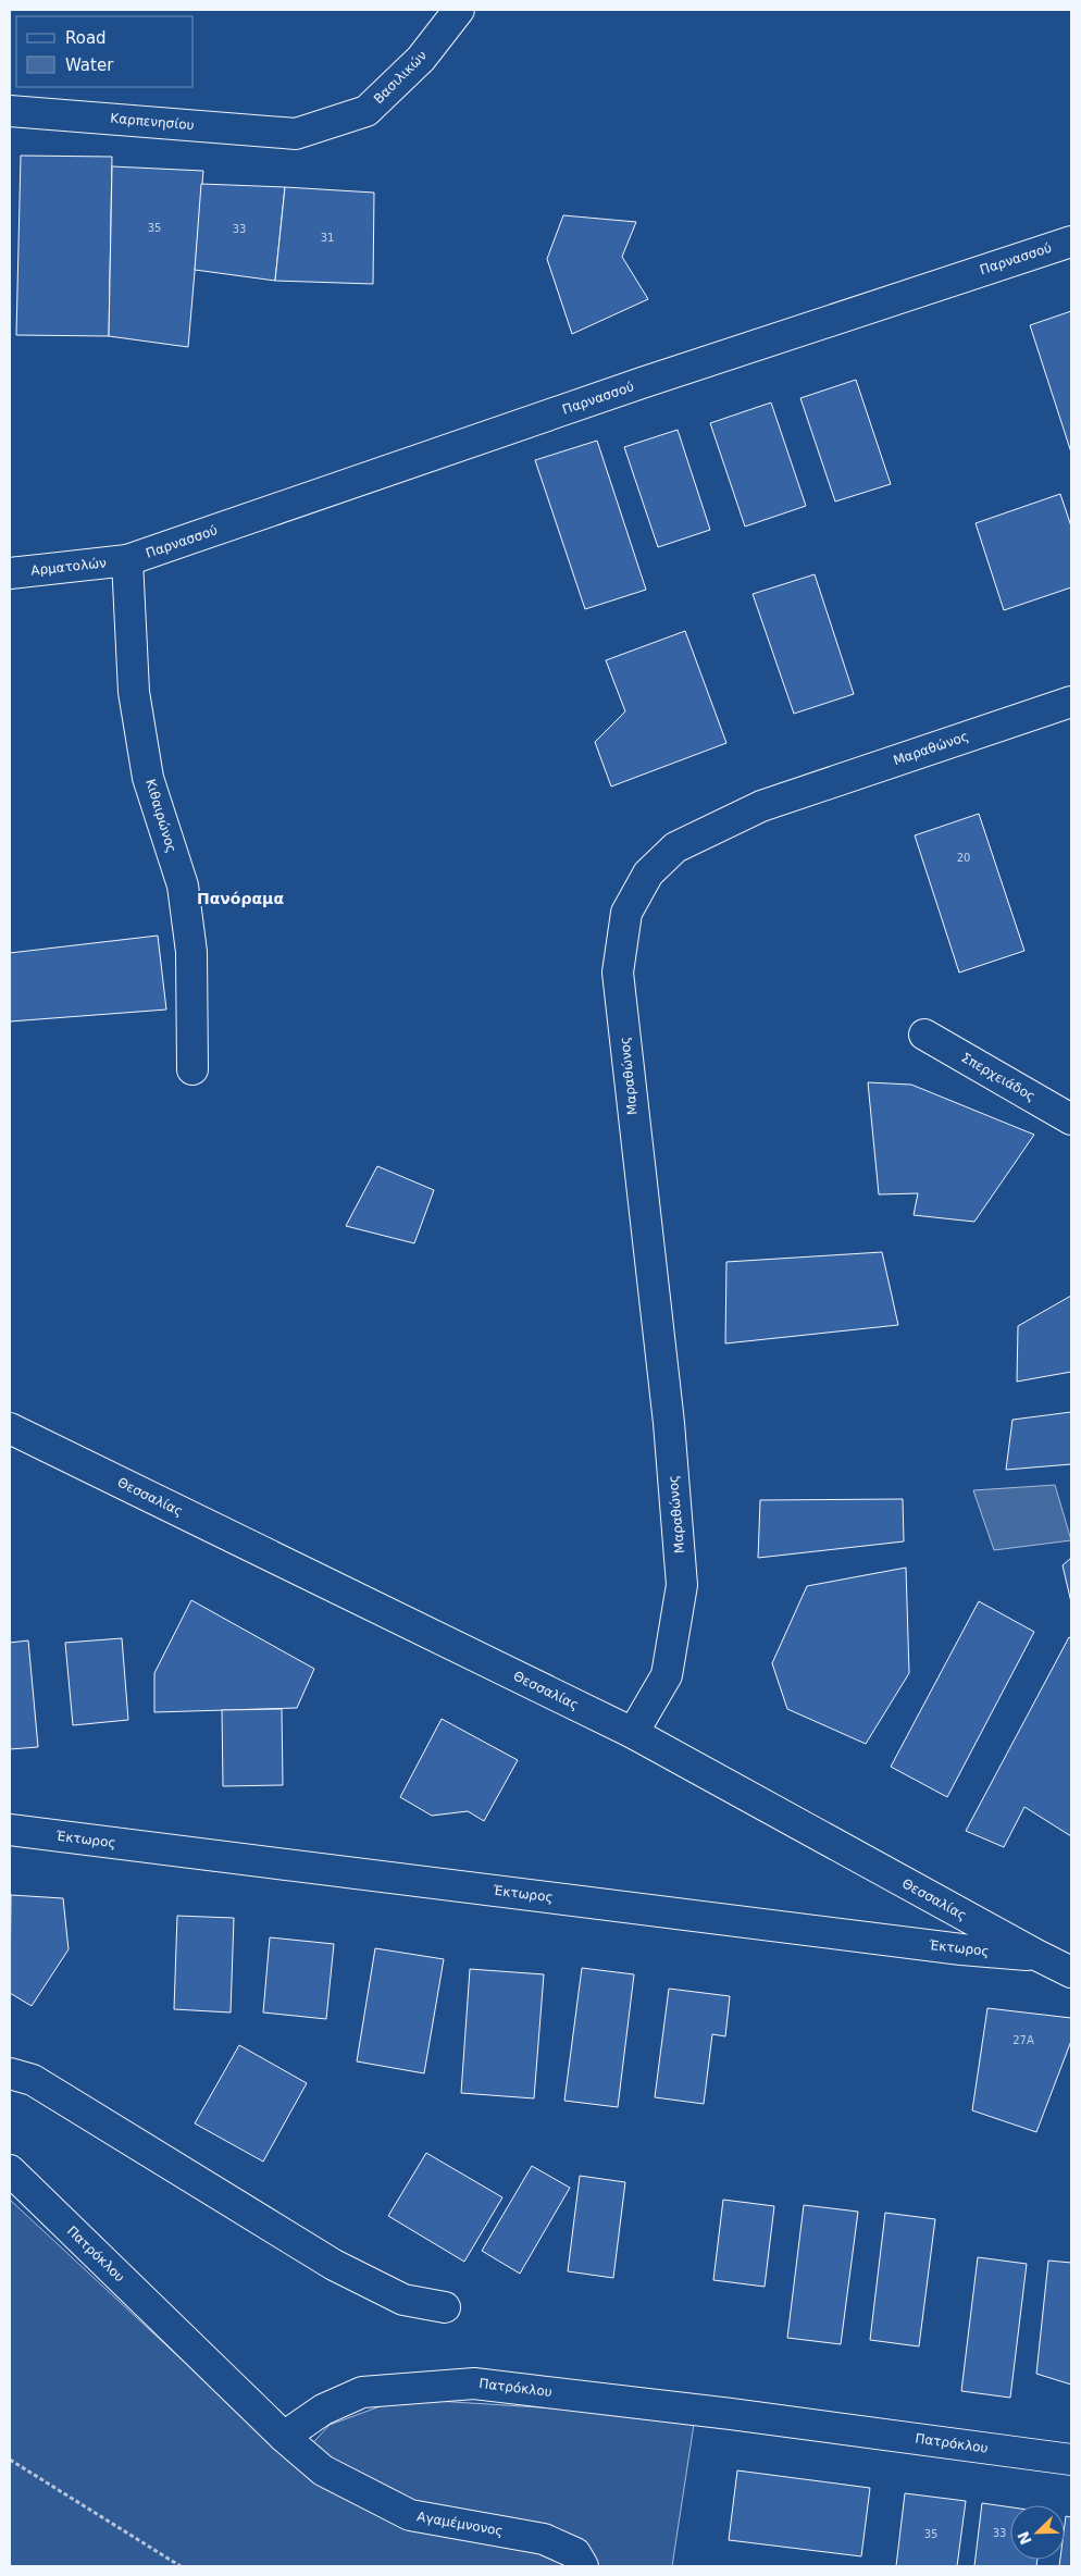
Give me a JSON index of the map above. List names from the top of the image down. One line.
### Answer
{"streets":{"street":["Βασιλικών","Καρπενησίου","Παρνασσού","Αρματολών","Μαραθώνος","Κιθαιρώνος","Σπερχειάδος","Θεσσαλίας","Έκτωρος","Πατρόκλου","Αγαμέμνονος"]},"crossings":[["Βασιλικών","Καρπενησίου"],["Παρνασσού","Αρματολών"],["Παρνασσού","Κιθαιρώνος"],["Αρματολών","Κιθαιρώνος"],["Μαραθώνος","Θεσσαλίας"],["Θεσσαλίας","Έκτωρος"],["Πατρόκλου","Αγαμέμνονος"]],"districts":["Πανόραμα"],"house_numbers":["35","33","31","20","27Α","33","35"],"legend":["Road","Water"],"north":"bottom left"}
